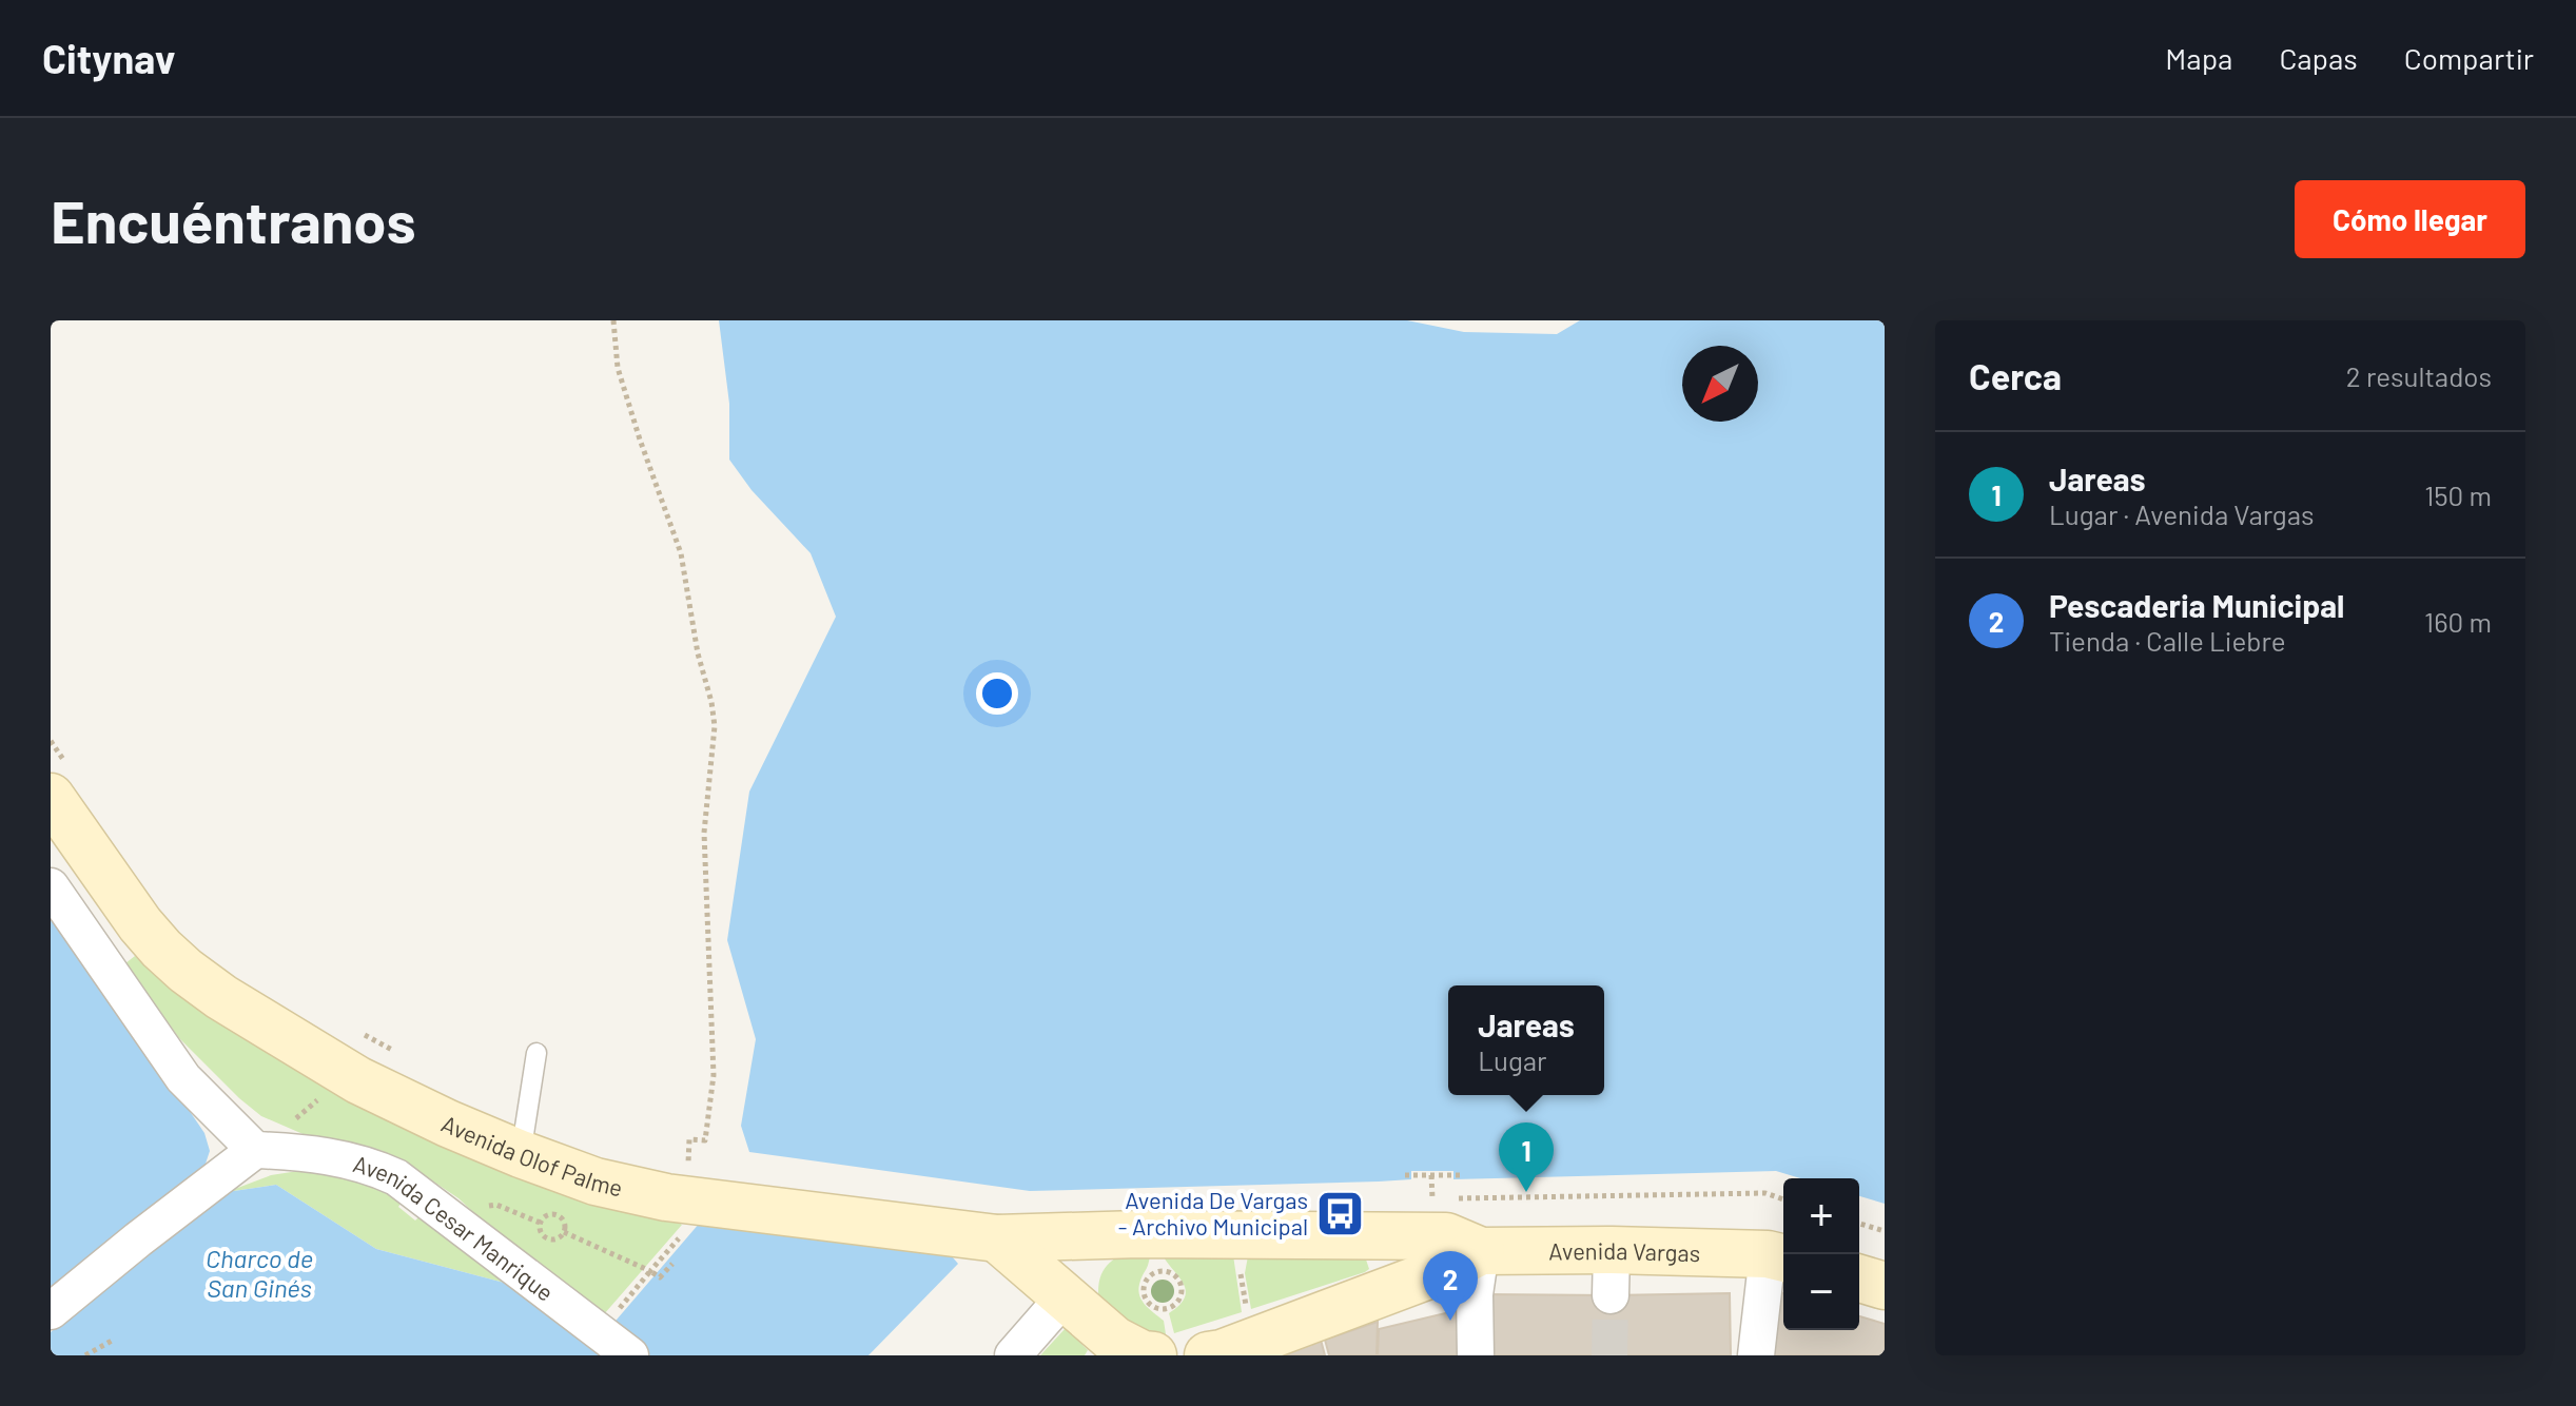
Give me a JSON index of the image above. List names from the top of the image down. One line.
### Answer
{"streets":{"street":["Avenida Olof Palme","Avenida Cesar Manrique","Avenida Vargas"]},"crossings":[["Avenida Olof Palme","Avenida Vargas"]],"water":["Charco de San Ginés"],"places":{"bus stop":["Avenida De Vargas - Archivo Municipal"]},"north":"bottom left","page":{"header":"Citynav","nav":["Mapa","Capas","Compartir"],"buttons":"Cómo llegar","title":"Encuéntranos","heading":["Cerca","2 resultados"],"list":[{"mark":"1","name":"Jareas","note":"Lugar · Avenida Vargas","value":"150 m"},{"mark":"2","name":"Pescaderia Municipal","note":"Tienda · Calle Liebre","value":"160 m"}],"popup":["Jareas","Lugar"],"pins":["1","2"],"map_buttons":["+","−"]}}
